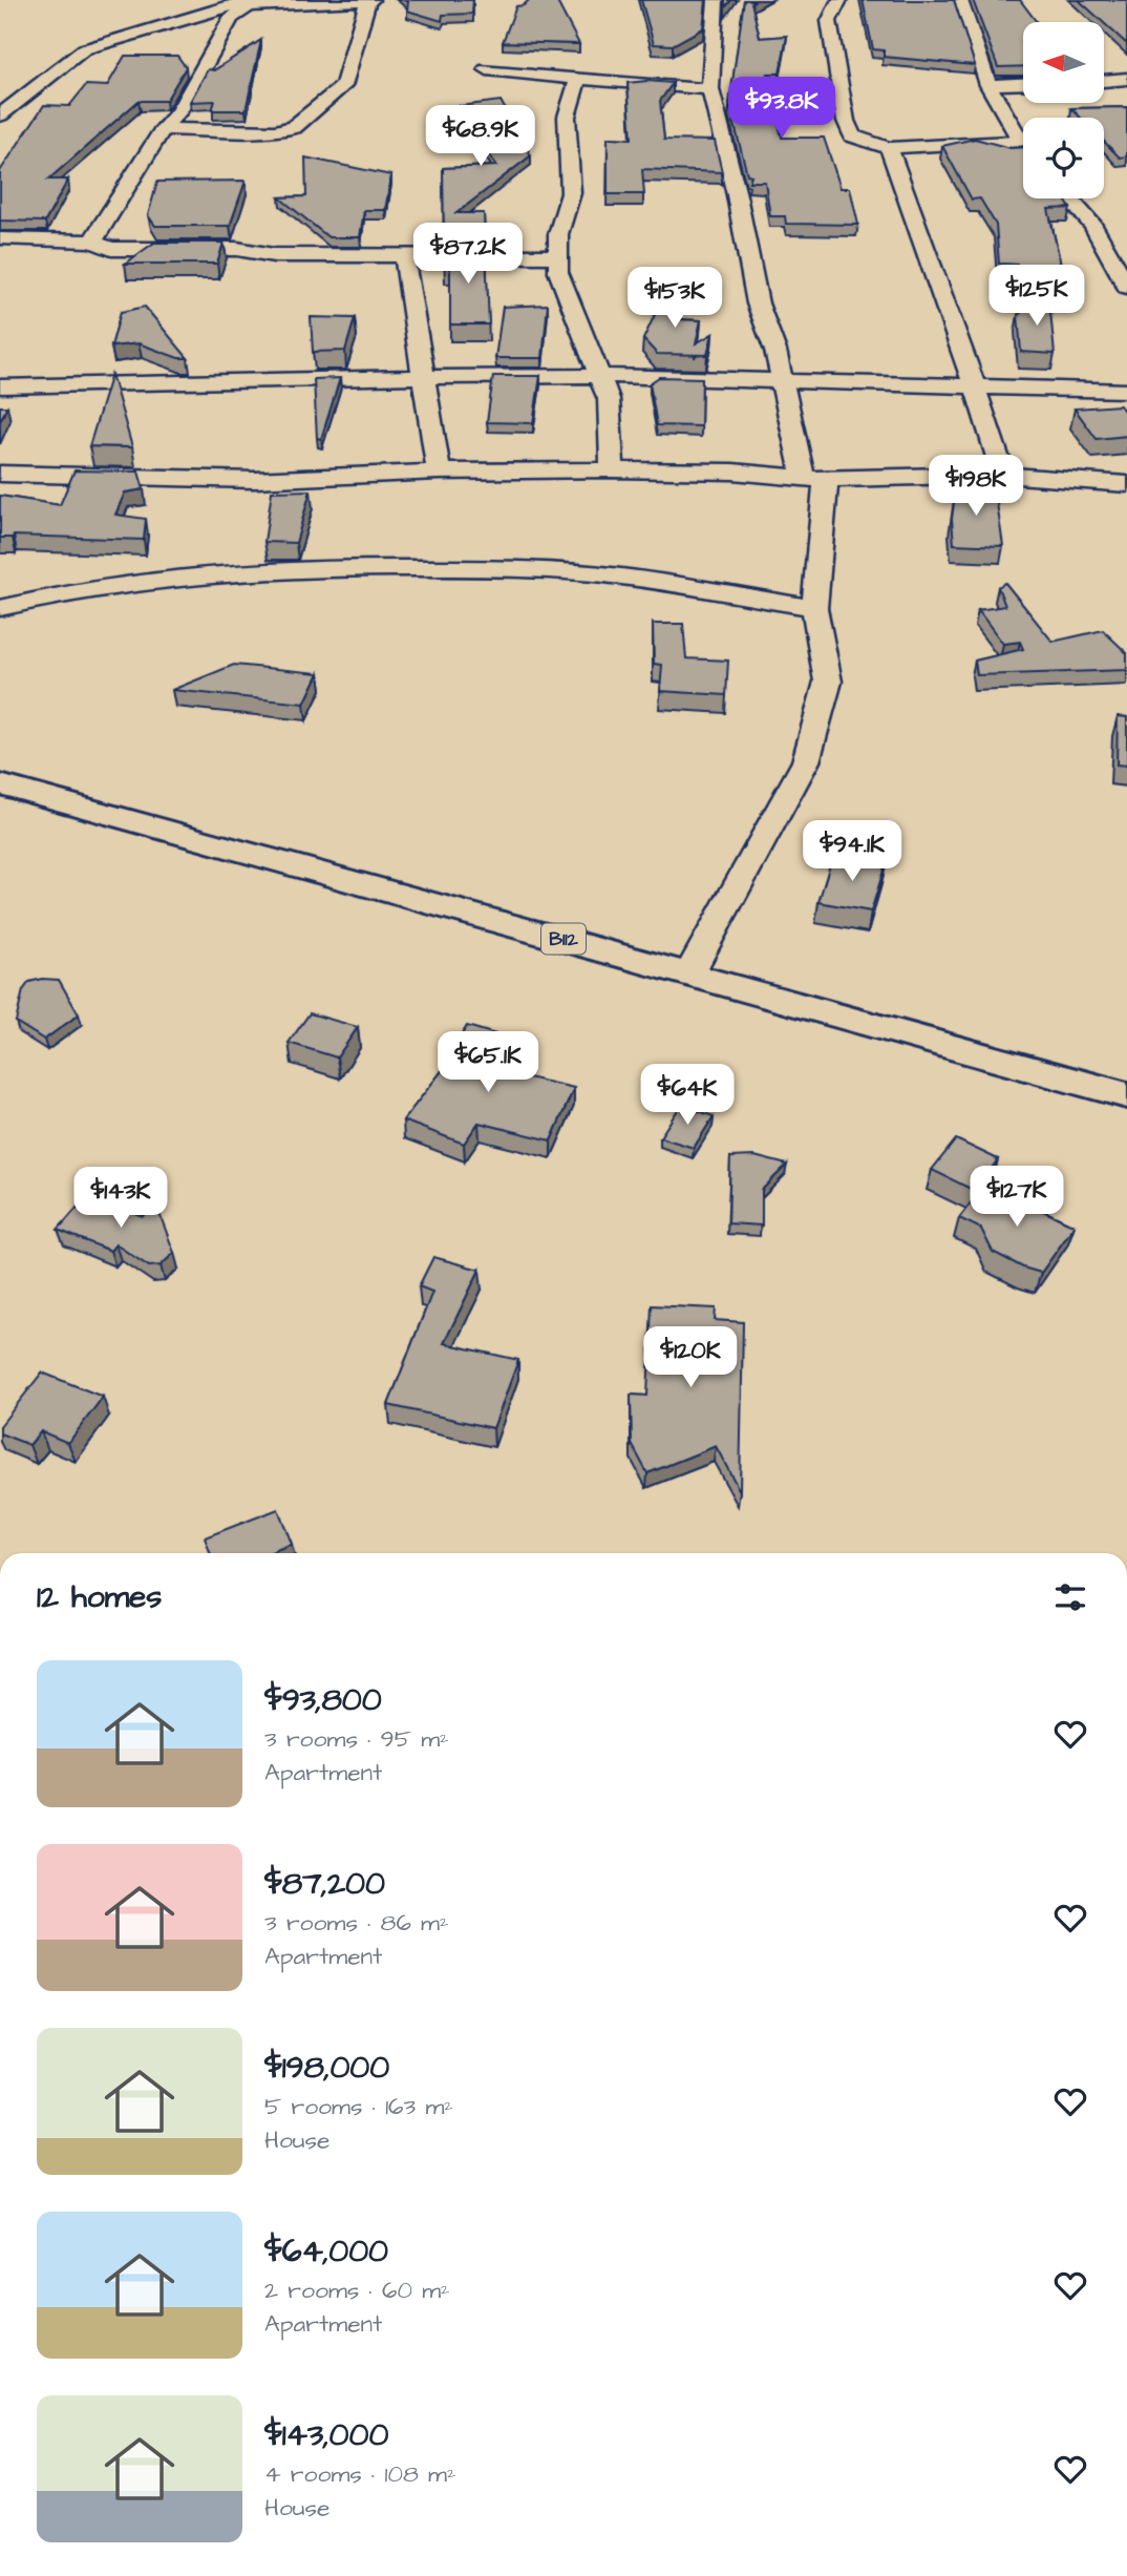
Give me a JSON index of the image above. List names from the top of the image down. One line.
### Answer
{"streets":{"main road":["B112"]},"north":"left","page":{"price":["$93.8K","$68.9K","$87.2K","$125K","$153K","$198K","$94.1K","$65.1K","$64K","$127K","$143K","$120K"],"heading":"12 homes","list":[{"name":"$93,800","note":"3 rooms · 95 m² · Apartment"},{"name":"$87,200","note":"3 rooms · 86 m² · Apartment"},{"name":"$198,000","note":"5 rooms · 163 m² · House"},{"name":"$64,000","note":"2 rooms · 60 m² · Apartment"},{"name":"$143,000","note":"4 rooms · 108 m² · House"}]}}
